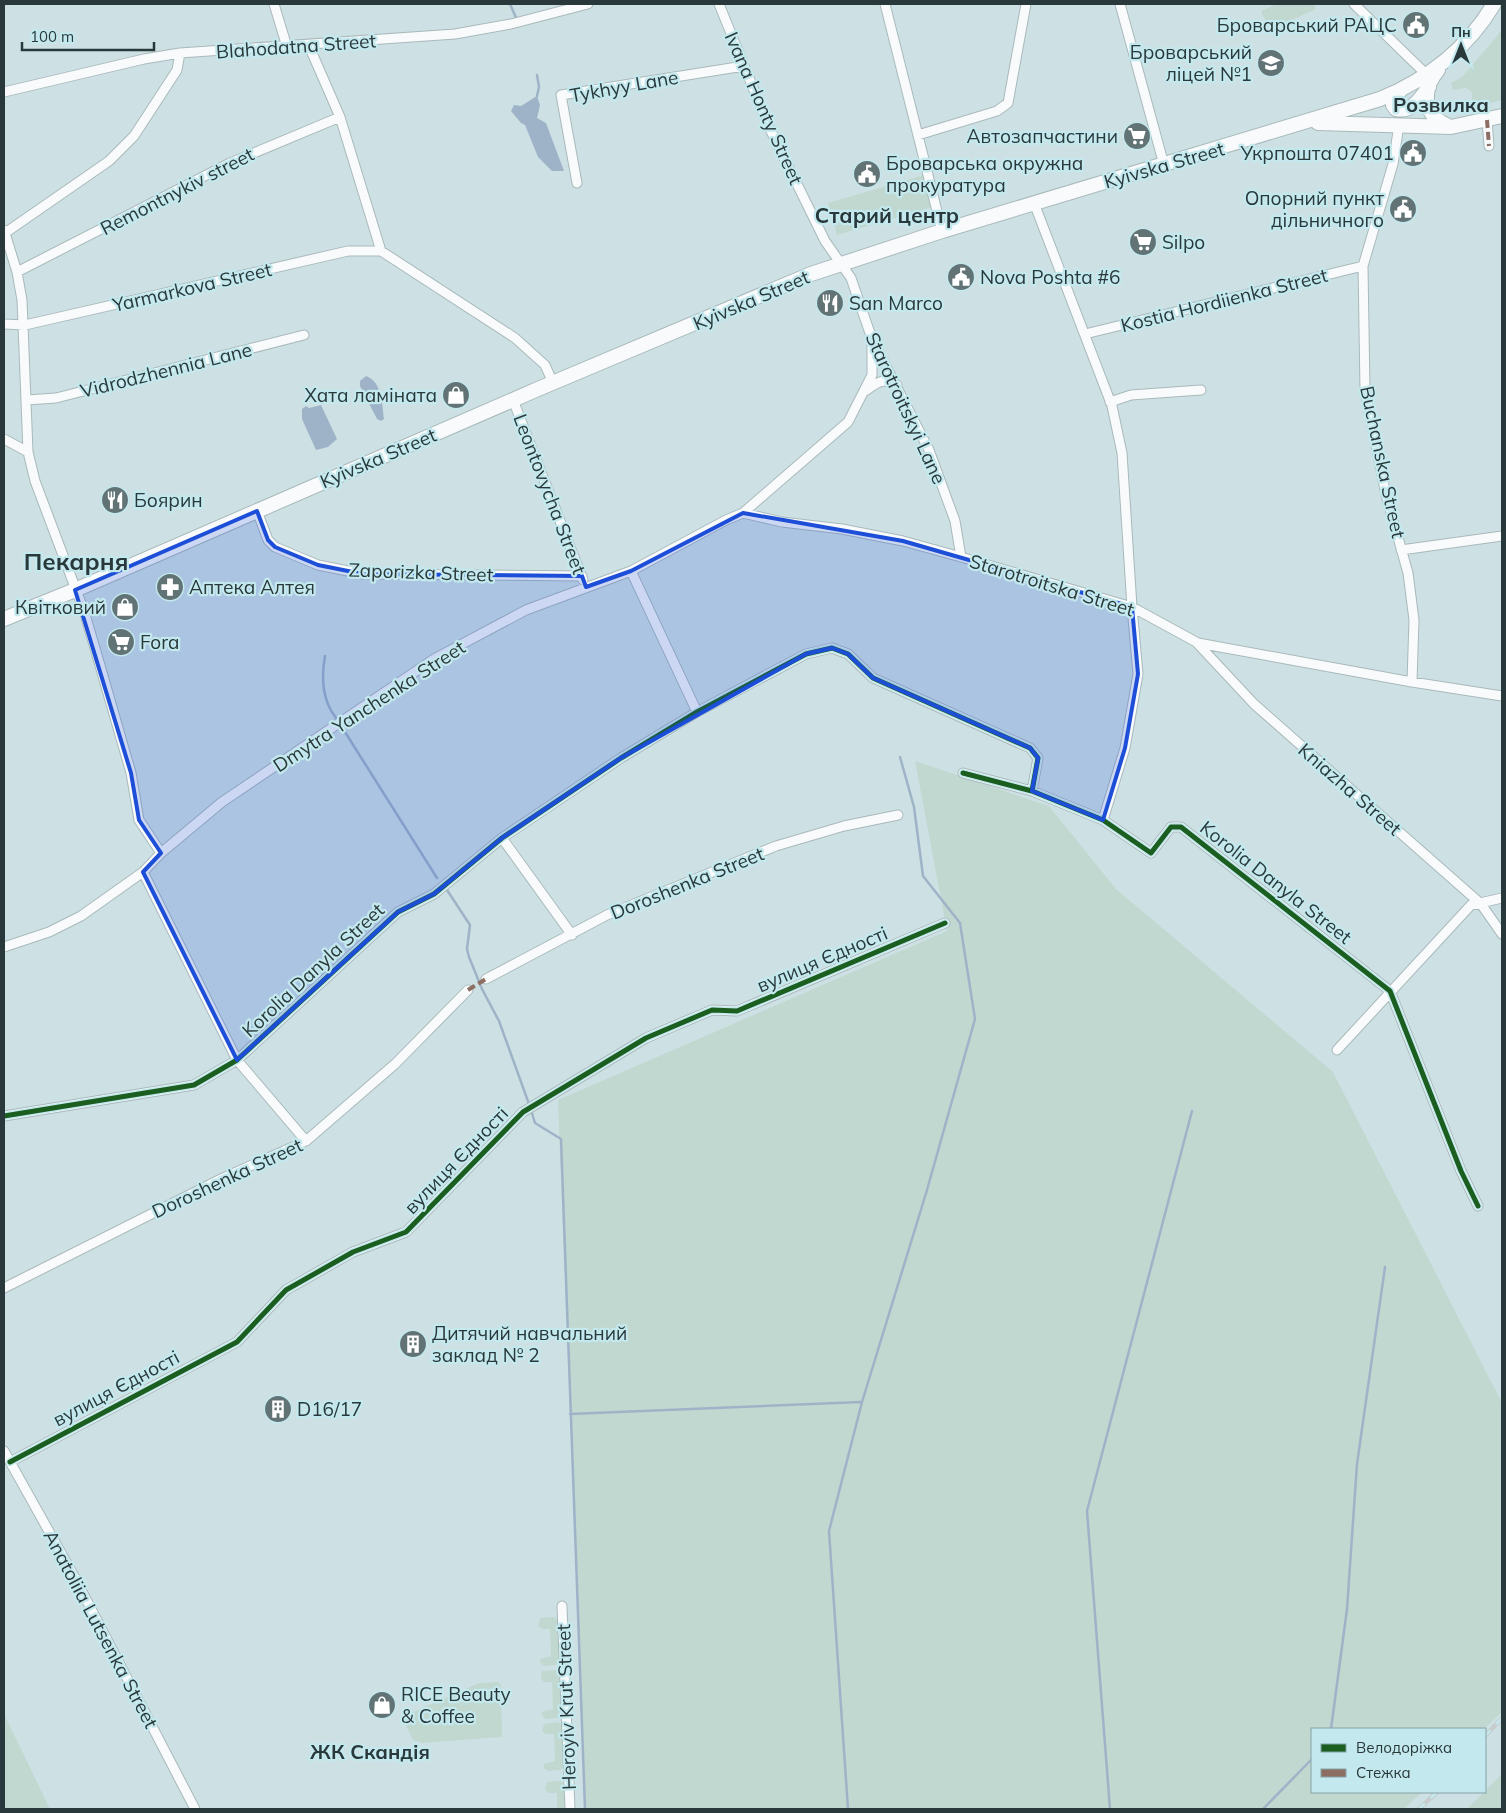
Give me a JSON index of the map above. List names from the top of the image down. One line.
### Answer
{"streets":{"main road":["Kyivska Street"],"street":["Blahodatna Street","Tykhyy Lane","Ivana Honty Street","Remontnykiv street","Yarmarkova Street","Kostia Hordiienka Street","Vidrodzhennia Lane","Starotroitskyi Lane","Buchanska Street","Leontovycha Street","Zaporizka Street","Starotroitska Street","Dmytra Yanchenka Street","Kniazha Street","Korolia Danyla Street","Doroshenka Street","вулиця Єдності","Anatoliia Lutsenka Street","Heroyiv Krut Street"]},"crossings":[["Tykhyy Lane","Ivana Honty Street"],["Ivana Honty Street","Kyivska Street"],["Ivana Honty Street","Starotroitskyi Lane"],["Kyivska Street","Starotroitskyi Lane"],["Kyivska Street","Leontovycha Street"],["Kyivska Street","Zaporizka Street"],["Kostia Hordiienka Street","Buchanska Street"],["Starotroitskyi Lane","Starotroitska Street"],["Starotroitskyi Lane","Dmytra Yanchenka Street"],["Buchanska Street","Starotroitska Street"],["Leontovycha Street","Zaporizka Street"],["Leontovycha Street","Dmytra Yanchenka Street"],["Starotroitska Street","Dmytra Yanchenka Street"],["Starotroitska Street","Kniazha Street"],["вулиця Єдності","Anatoliia Lutsenka Street"]],"districts":["Розвилка","Старий центр","Пекарня","ЖК Скандія"],"places":{"public building":["Броварський РАЦС","Укрпошта 07401","Броварська окружна прокуратура","Опорний пункт дільничного","Nova Poshta #6"],"school or university":["Броварський ліцей №1"],"supermarket":["Автозапчастини","Silpo","Fora"],"restaurant":["San Marco","Боярин"],"shop":["Хата ламіната","Квітковий","RICE Beauty & Coffee"],"pharmacy":["Аптека Алтея"],"building":["Дитячий навчальний заклад № 2","D16/17"]},"legend":["Велодоріжка","Стежка"],"scale_bar":"100 m","north":"top"}
